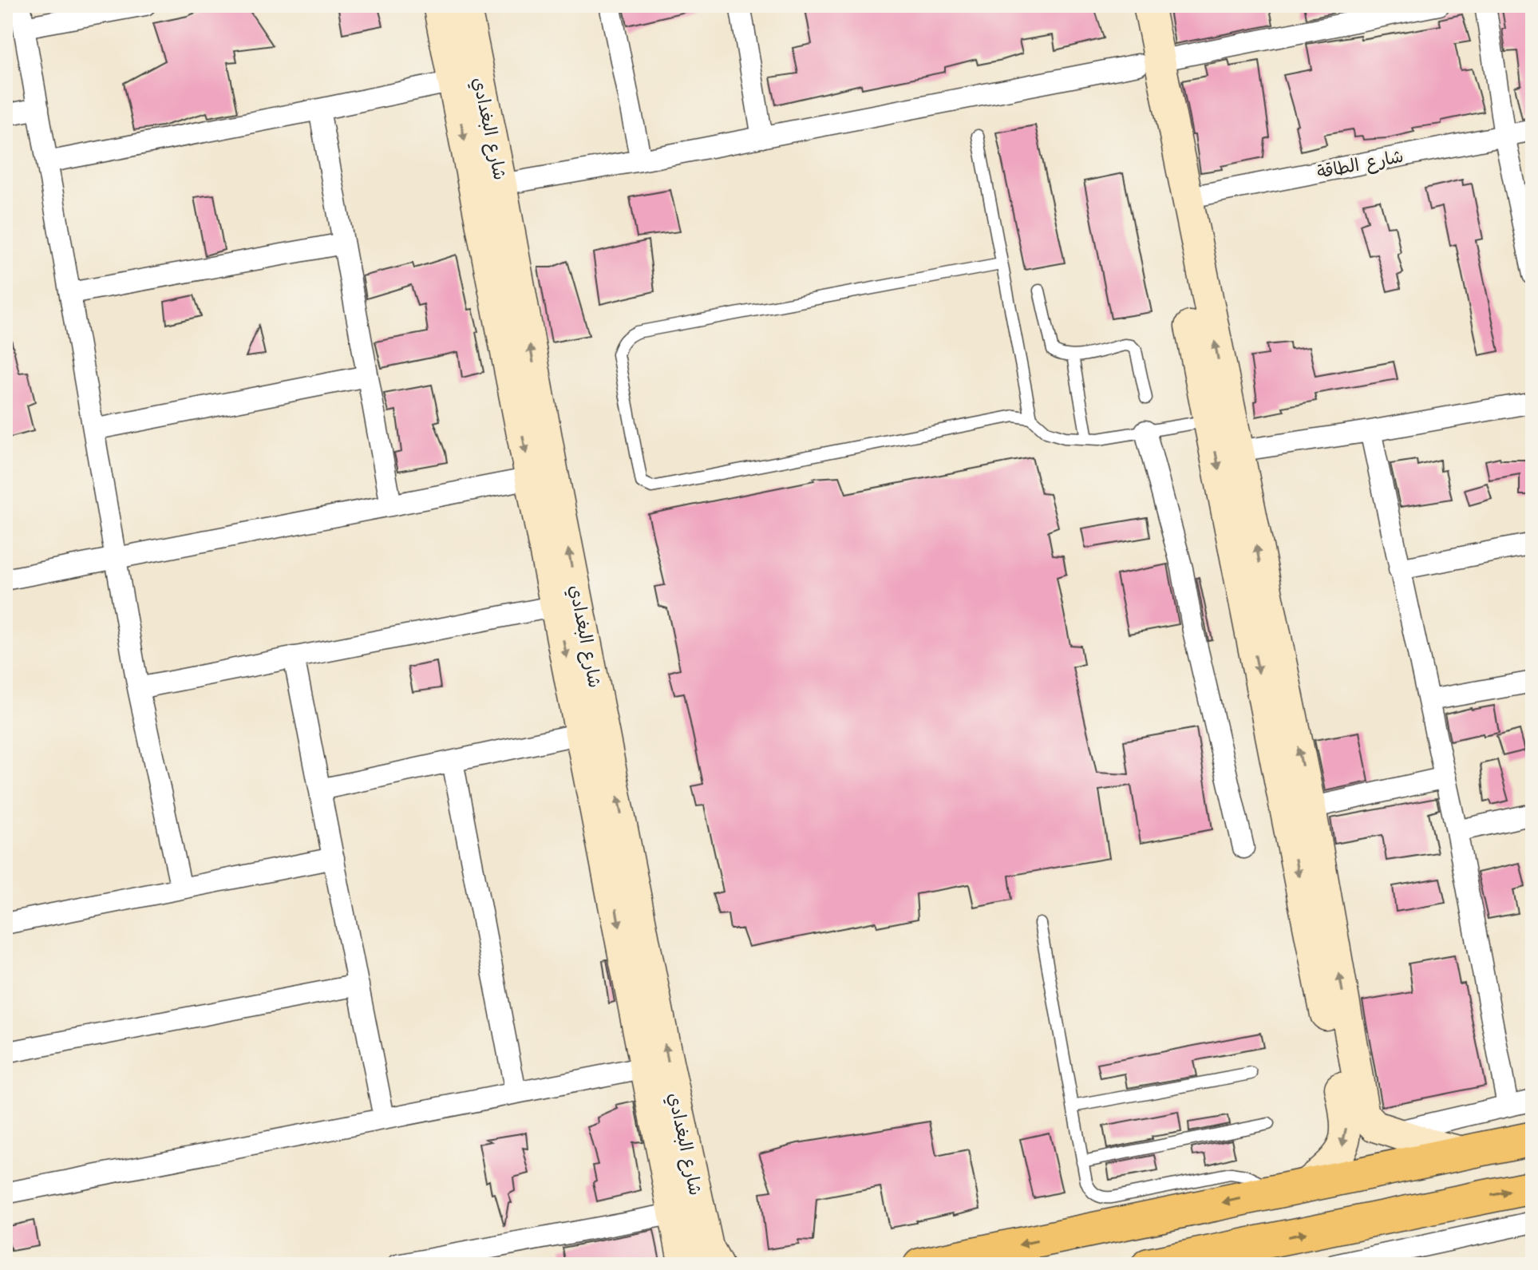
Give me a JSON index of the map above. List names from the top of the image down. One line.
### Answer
{"streets":{"street":["شارع البغدادي","شارع الطاقة"]}}
